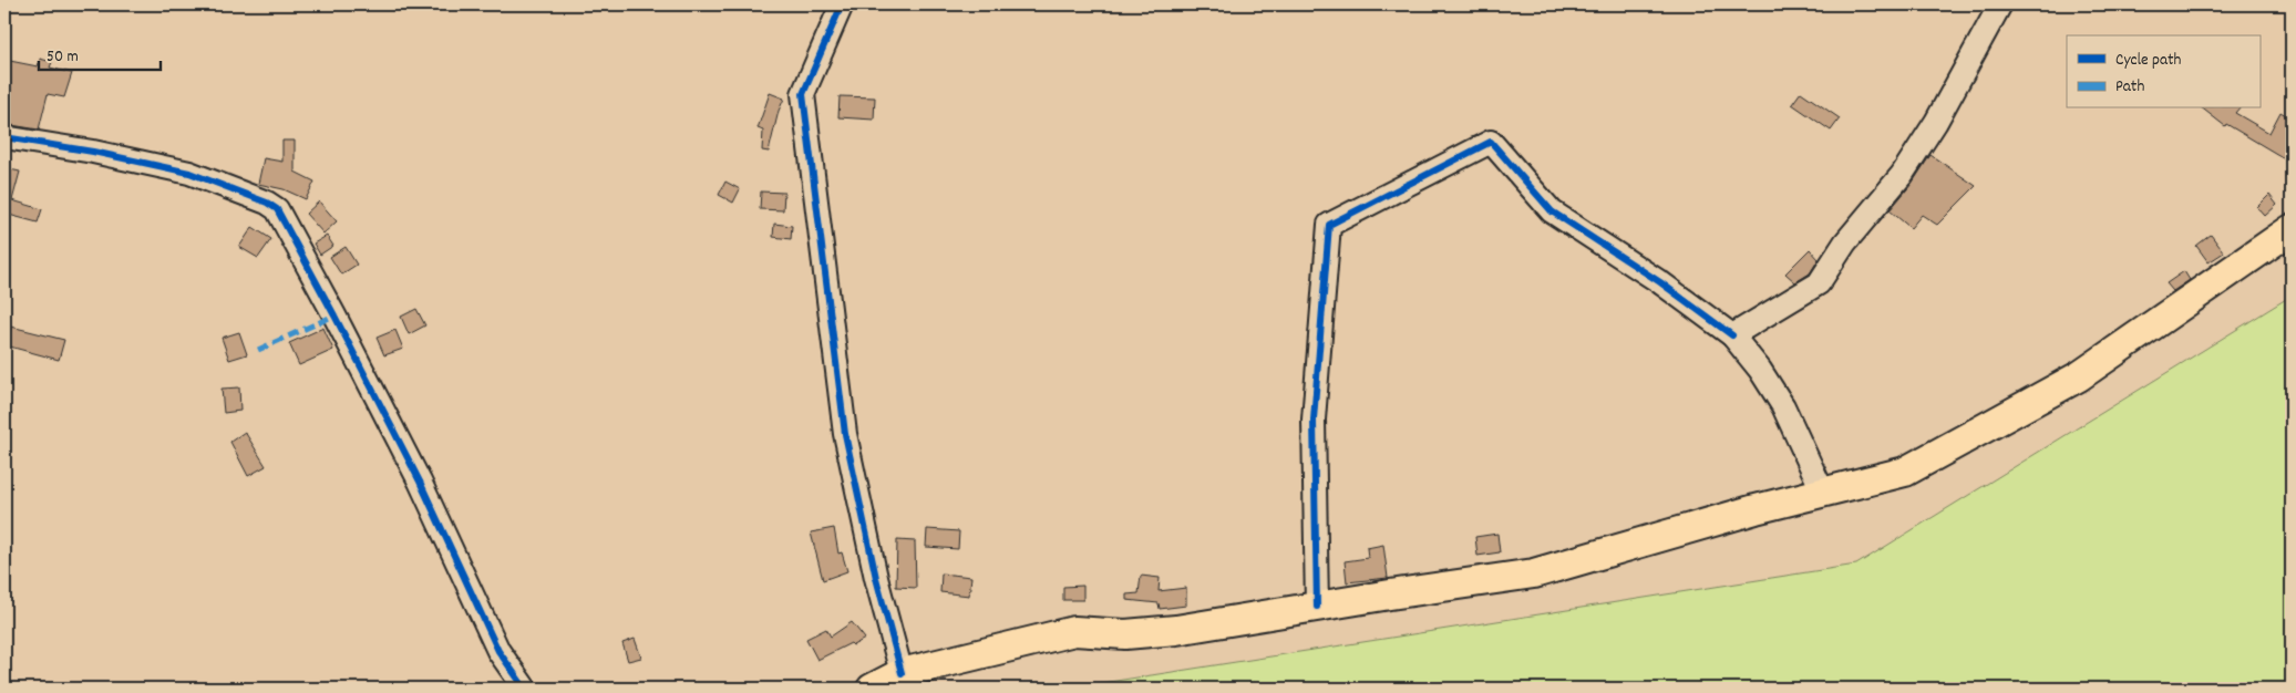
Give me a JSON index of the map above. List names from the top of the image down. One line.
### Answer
{"legend":["Cycle path","Path"],"scale_bar":"50 m"}
